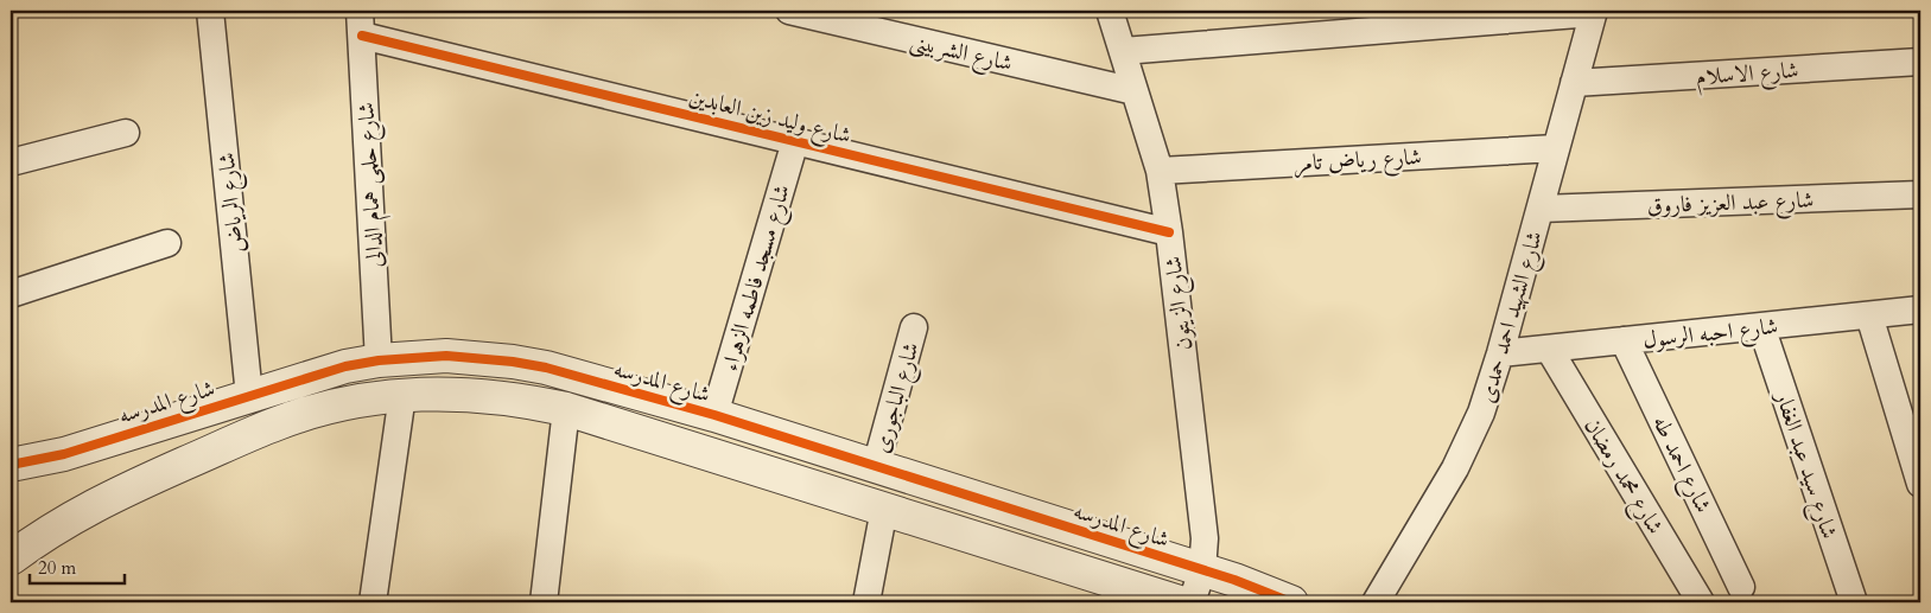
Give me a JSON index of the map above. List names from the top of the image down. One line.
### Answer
{"streets":{"street":["شارع الشربينى","شارع الاسلام","شارع وليد زين العابدين","شارع رياض تامر","شارع حلمى همام الدالى","شارع عبد العزيز فاروق","شارع الرياض","شارع مسجد فاطمه الزهراء","شارع الزيتون","شارع الشهيد احمد حمدى","شارع احبه الرسول","شارع المدرسه","شارع الباجورى","شارع احمد طه","شارع سيد عبد الغفار","شارع محمد رمضان"]},"crossings":[["شارع الشربينى","شارع الزيتون"],["شارع الاسلام","شارع الشهيد احمد حمدى"],["شارع وليد زين العابدين","شارع حلمى همام الدالى"],["شارع وليد زين العابدين","شارع مسجد فاطمه الزهراء"],["شارع وليد زين العابدين","شارع الزيتون"],["شارع رياض تامر","شارع الزيتون"],["شارع رياض تامر","شارع الشهيد احمد حمدى"],["شارع حلمى همام الدالى","شارع المدرسه"],["شارع عبد العزيز فاروق","شارع الشهيد احمد حمدى"],["شارع الرياض","شارع المدرسه"],["شارع مسجد فاطمه الزهراء","شارع المدرسه"],["شارع الزيتون","شارع المدرسه"],["شارع الشهيد احمد حمدى","شارع احبه الرسول"],["شارع احبه الرسول","شارع احمد طه"],["شارع احبه الرسول","شارع سيد عبد الغفار"],["شارع احبه الرسول","شارع محمد رمضان"],["شارع المدرسه","شارع الباجورى"]],"scale_bar":"20 m"}
